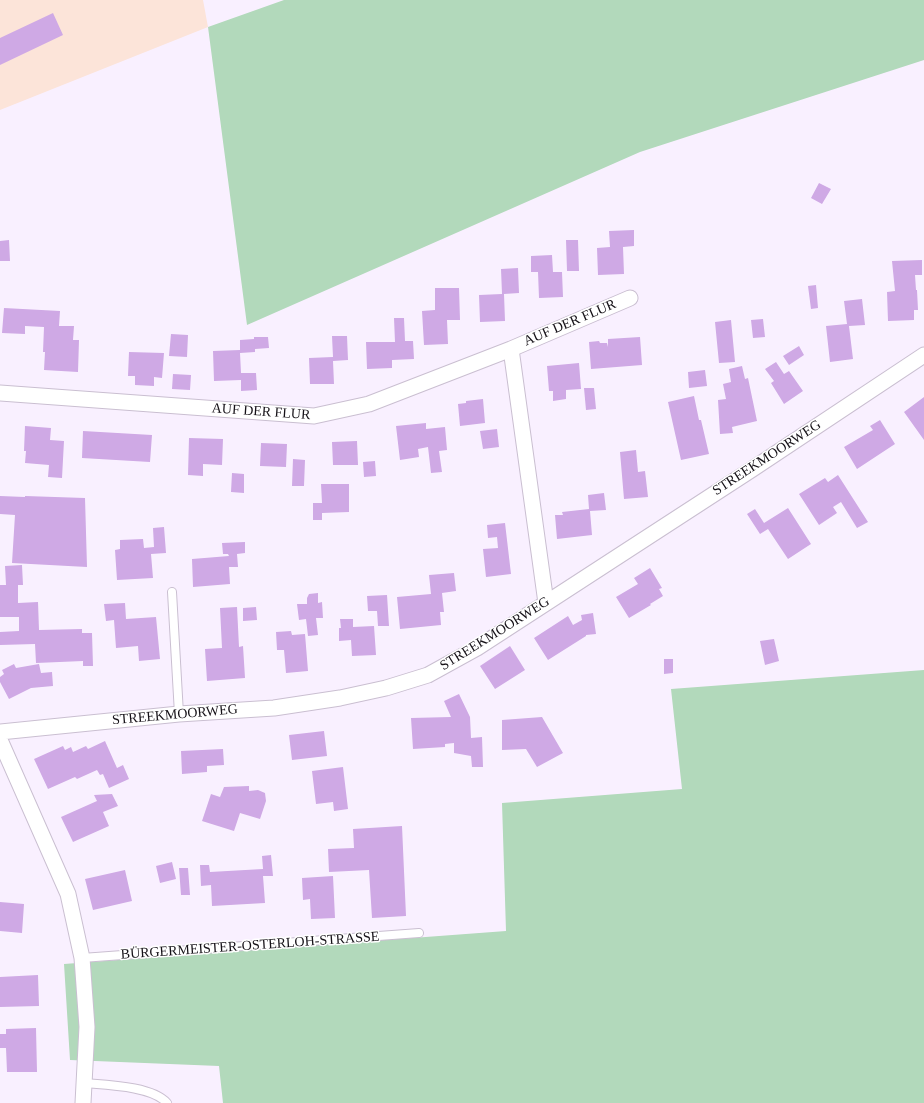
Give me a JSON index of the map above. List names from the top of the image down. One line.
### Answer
{"streets":{"street":["AUF DER FLUR","STREEKMOORWEG"],"lane":["BÜRGERMEISTER-OSTERLOH-STRASSE"]},"crossings":[["AUF DER FLUR","STREEKMOORWEG"]]}
